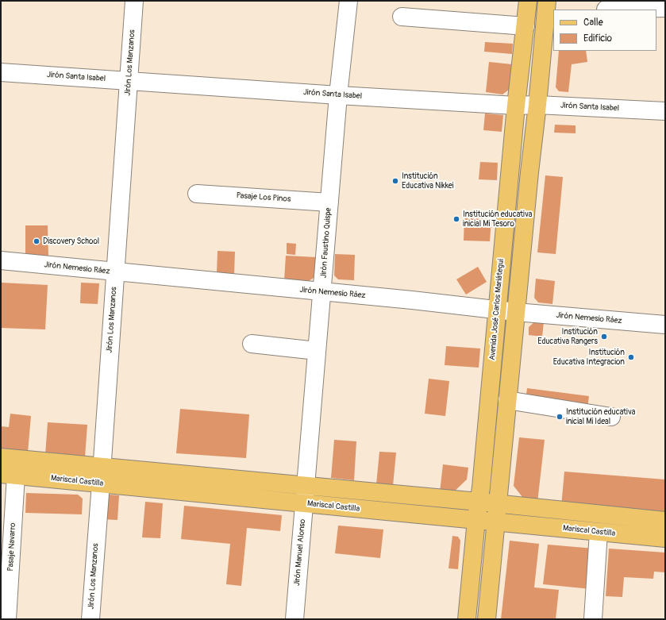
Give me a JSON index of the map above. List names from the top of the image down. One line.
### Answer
{"streets":{"main road":["Avenida José Carlos Mariátegui","Mariscal Castilla"],"street":["Jirón Los Manzanos","Jirón Santa Isabel","Pasaje Los Pinos","Jirón Faustino Quispe","Jirón Nemesio Ráez","Pasaje Navarro","Jirón Manuel Alonso"]},"crossings":[["Jirón Los Manzanos","Jirón Santa Isabel"],["Jirón Los Manzanos","Jirón Nemesio Ráez"],["Jirón Los Manzanos","Mariscal Castilla"],["Jirón Santa Isabel","Jirón Faustino Quispe"],["Jirón Santa Isabel","Avenida José Carlos Mariátegui"],["Pasaje Los Pinos","Jirón Faustino Quispe"],["Jirón Faustino Quispe","Jirón Nemesio Ráez"],["Jirón Faustino Quispe","Mariscal Castilla"],["Jirón Faustino Quispe","Jirón Manuel Alonso"],["Jirón Nemesio Ráez","Avenida José Carlos Mariátegui"],["Avenida José Carlos Mariátegui","Mariscal Castilla"],["Mariscal Castilla","Pasaje Navarro"],["Mariscal Castilla","Jirón Manuel Alonso"]],"places":["Institución Educativa Nikkei","Institución educativa inicial Mi Tesoro","Discovery School","Institución Educativa Rangers","Institución Educativa Integracion","Institución educativa inicial Mi Ideal"],"legend":["Calle","Edificio"]}
